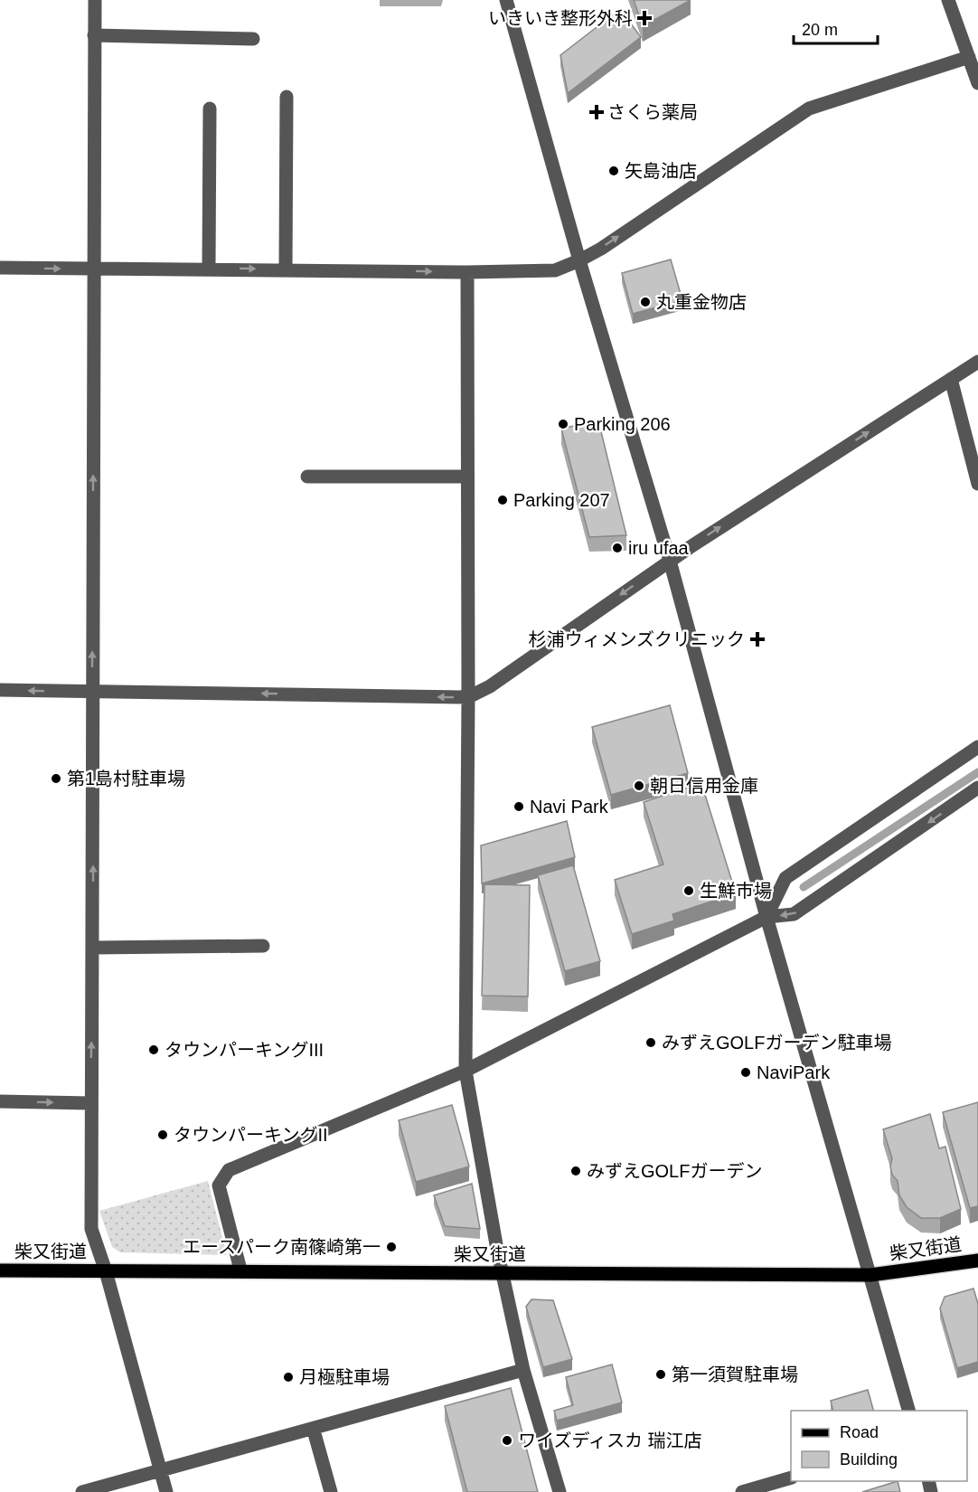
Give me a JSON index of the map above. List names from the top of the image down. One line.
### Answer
{"streets":{"main road":["柴又街道"]},"places":{"health":["いきいき整形外科","さくら薬局","杉浦ウィメンズクリニック"],"other":["矢島油店","丸重金物店","Parking 206","Parking 207","iru ufaa","第1島村駐車場","朝日信用金庫","Navi Park","生鮮市場","みずえGOLFガーデン駐車場","タウンパーキングIII","NaviPark","タウンパーキングII","みずえGOLFガーデン","エースパーク南篠崎第一","第一須賀駐車場","月極駐車場","ワイズディスカ 瑞江店"]},"legend":["Road","Building"],"scale_bar":"20 m"}
